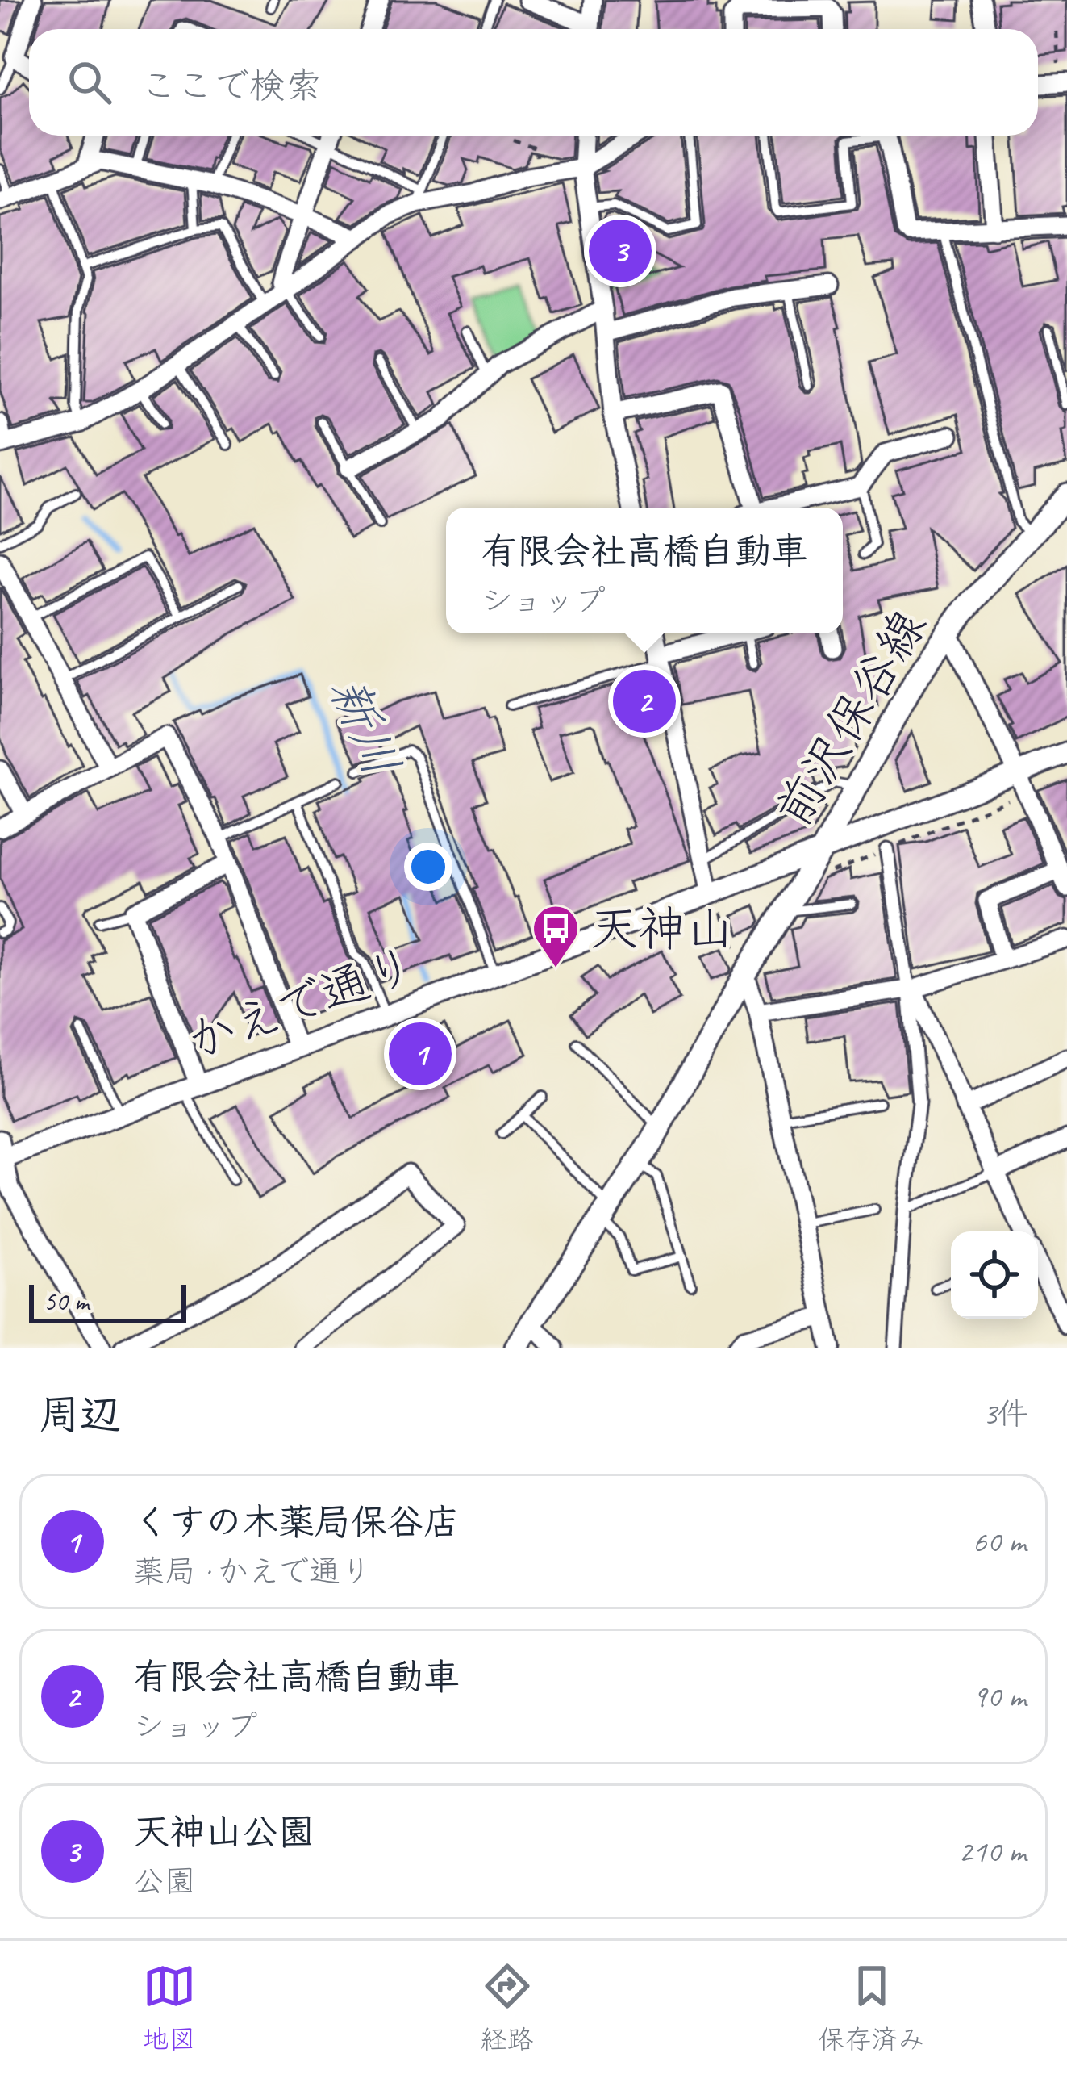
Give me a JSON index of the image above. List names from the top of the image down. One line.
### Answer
{"streets":{"main road":["前沢保谷線"],"street":["かえで通り"]},"crossings":[["前沢保谷線","かえで通り"]],"water":["新川"],"places":{"bus stop":["天神山"]},"scale_bar":"50 m","page":{"search":"ここで検索","pins":["3","2","1"],"popup":["有限会社高橋自動車","ショップ"],"scale":"50 m","heading":["周辺","3件"],"list":[{"mark":"1","name":"くすの木薬局保谷店","note":"薬局 · かえで通り","value":"60 m"},{"mark":"2","name":"有限会社高橋自動車","note":"ショップ","value":"90 m"},{"mark":"3","name":"天神山公園","note":"公園","value":"210 m"}],"nav":["地図","経路","保存済み"]}}
